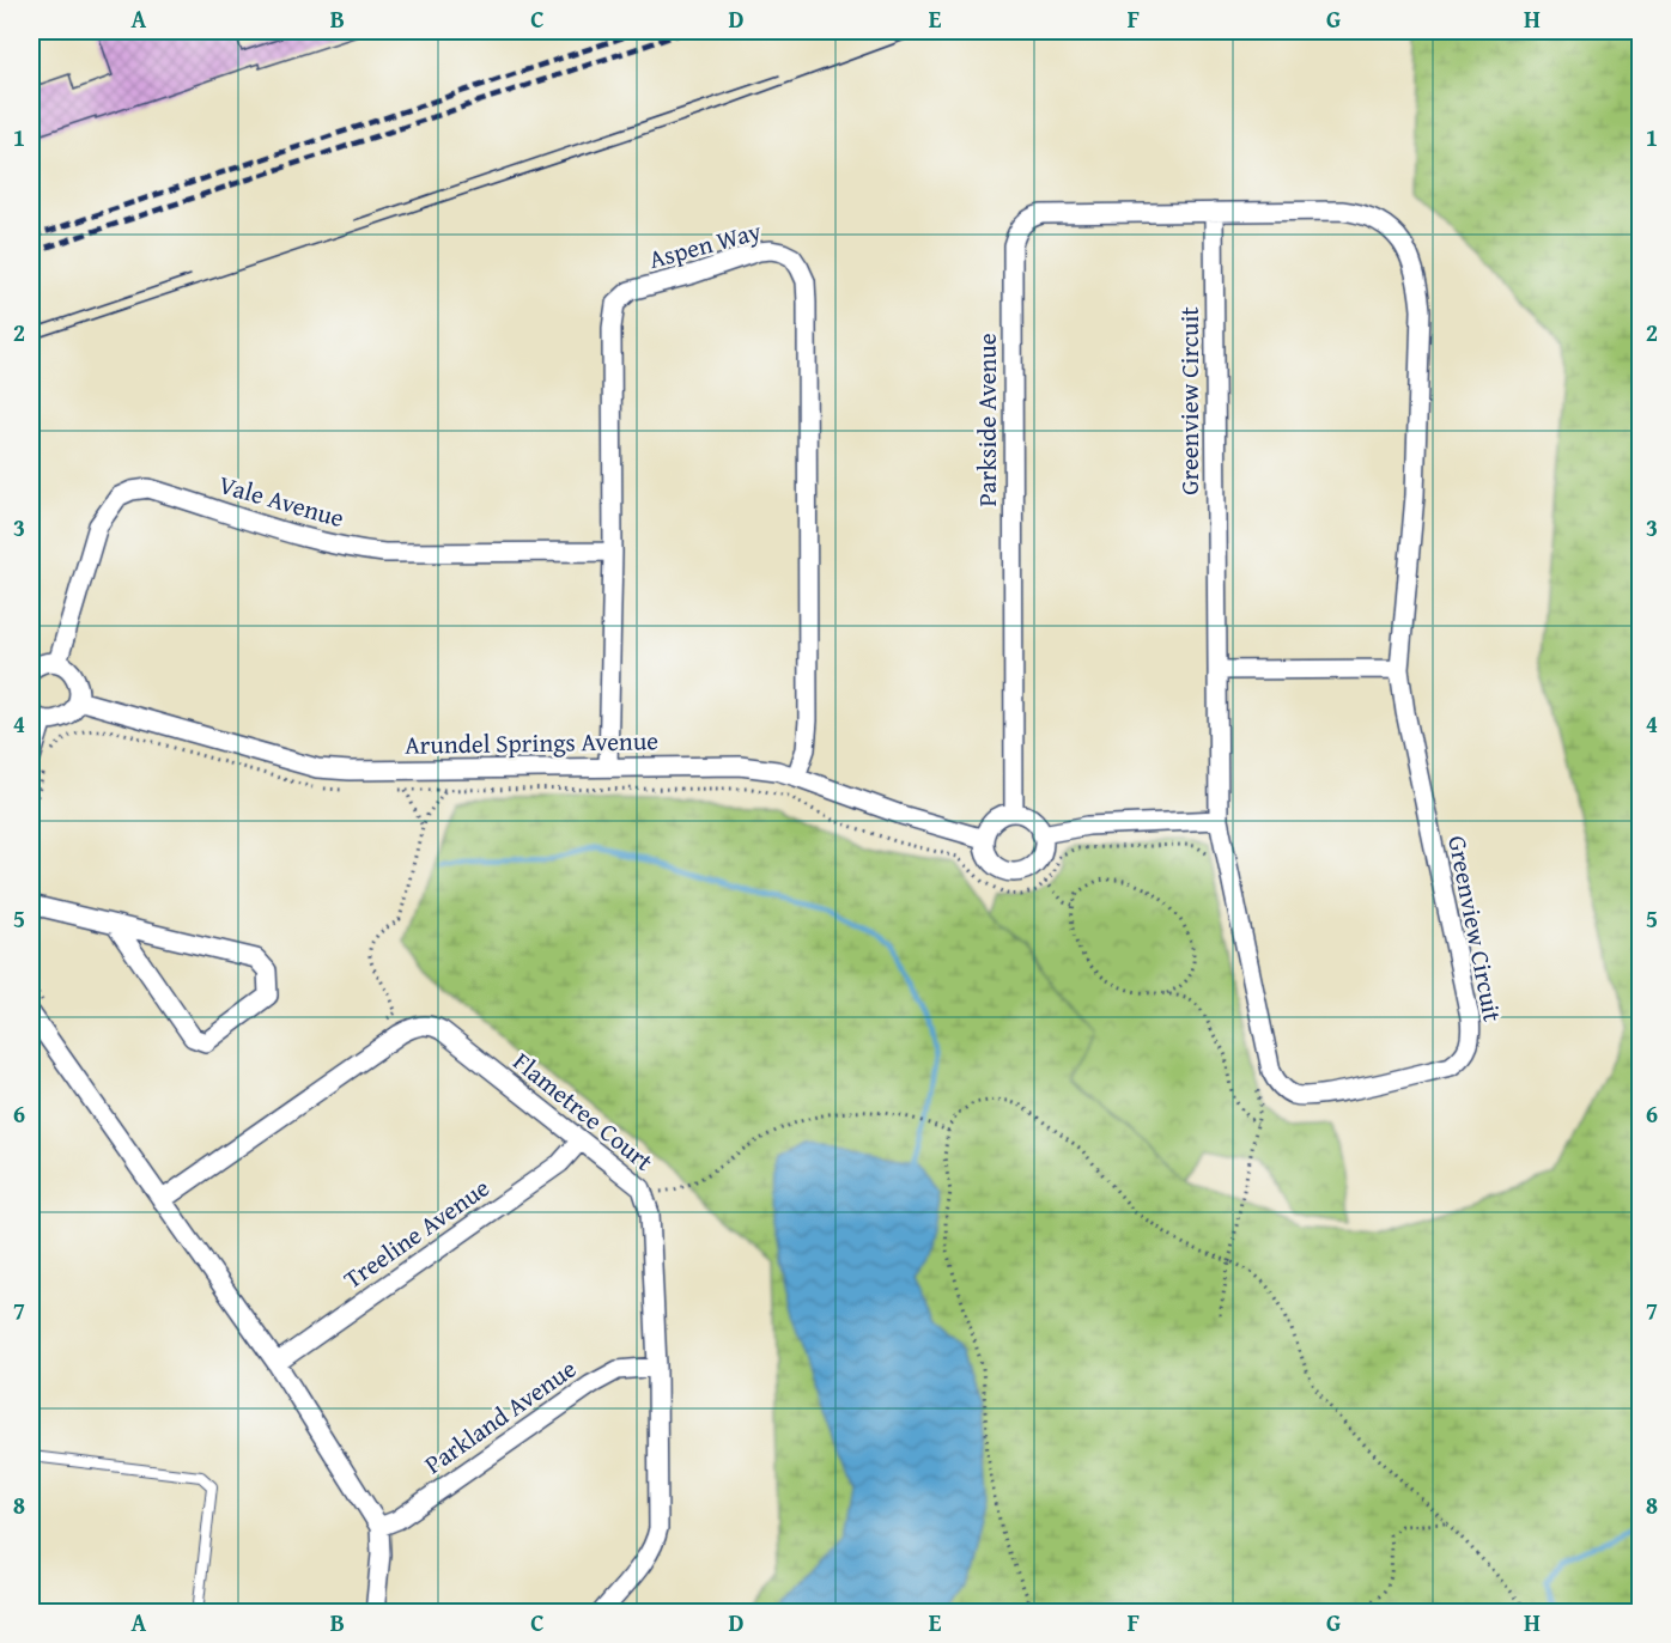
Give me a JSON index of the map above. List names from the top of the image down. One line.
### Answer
{"streets":{"street":["Aspen Way","Greenview Circuit","Parkside Avenue","Vale Avenue","Arundel Springs Avenue","Flametree Court","Treeline Avenue","Parkland Avenue"]},"crossings":[["Aspen Way","Vale Avenue"],["Aspen Way","Arundel Springs Avenue"],["Greenview Circuit","Parkside Avenue"],["Parkside Avenue","Arundel Springs Avenue"],["Flametree Court","Treeline Avenue"],["Flametree Court","Parkland Avenue"]],"grid":{"columns":["A","B","C","D","E","F","G","H"],"rows":["1","2","3","4","5","6","7","8"]}}
